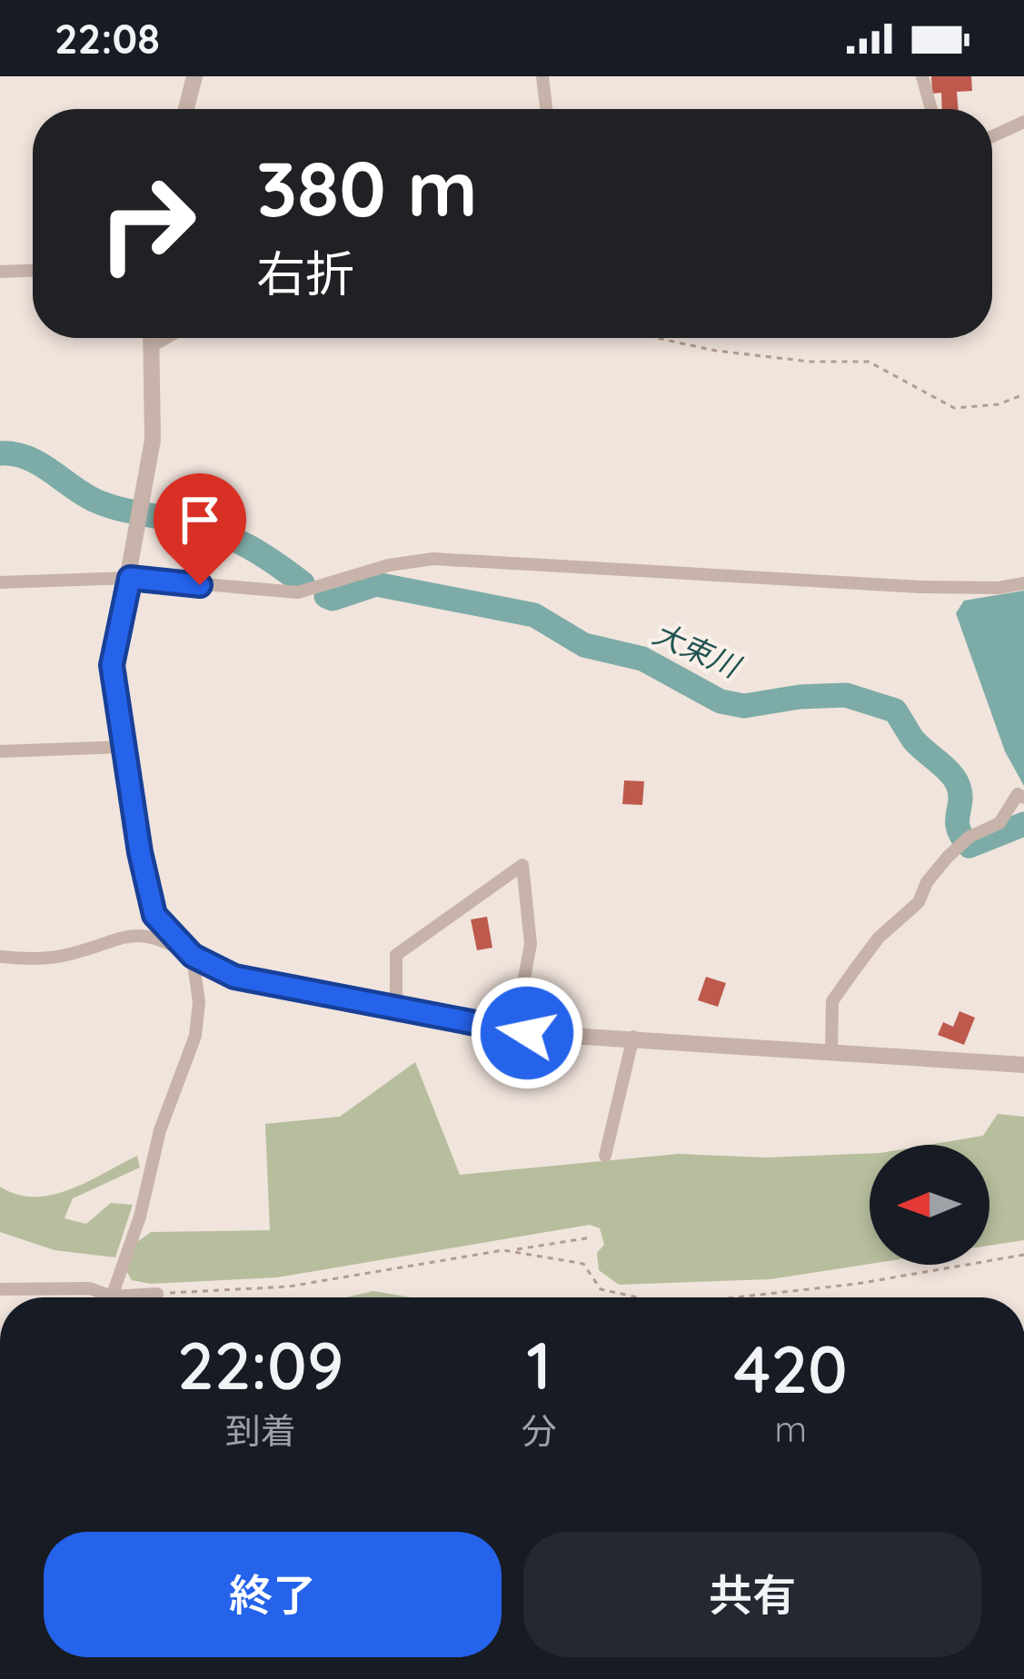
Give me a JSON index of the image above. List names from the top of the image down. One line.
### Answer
{"water":["大束川"],"north":"left","page":{"status":"22:08","turn":["380 m","右折"],"eta":["22:09","到着","1","分","420","m"],"buttons":["終了","共有"]}}
